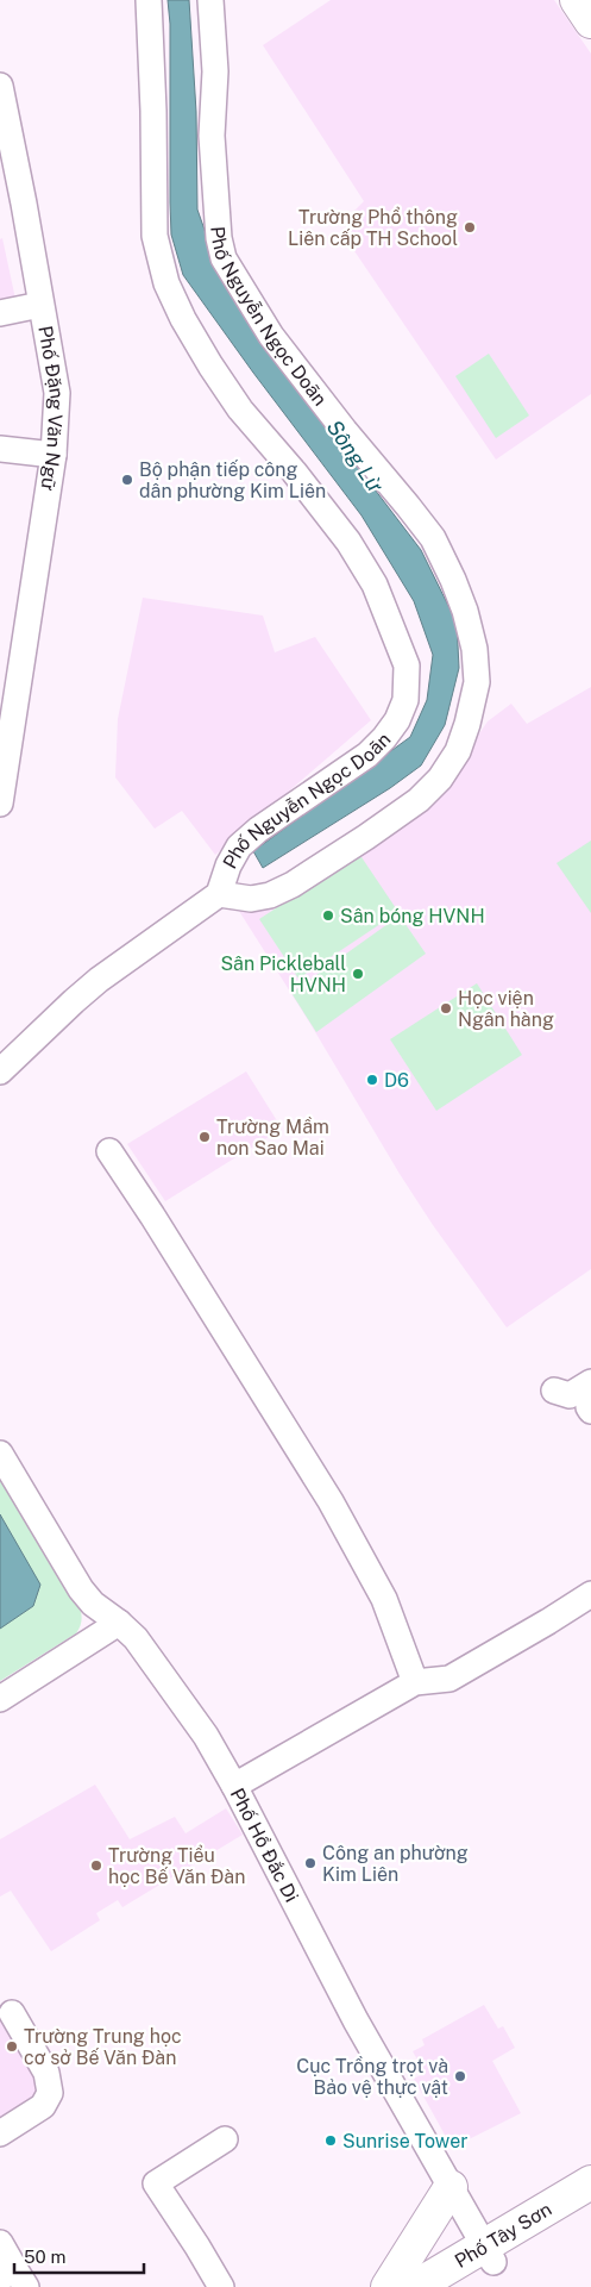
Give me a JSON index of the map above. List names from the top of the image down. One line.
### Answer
{"streets":{"main road":["Phố Tây Sơn"],"street":["Phố Nguyễn Ngọc Doãn","Phố Đặng Văn Ngữ","Phố Hồ Đắc Di"]},"crossings":[["Phố Hồ Đắc Di","Phố Tây Sơn"]],"water":["Sông Lừ"],"places":["Trường Phổ thông Liên cấp TH School","Bộ phận tiếp công dân phường Kim Liên","Sân bóng HVNH","Sân Pickleball HVNH","Học viện Ngân hàng","D6","Trường Mầm non Sao Mai","Công an phường Kim Liên","Trường Tiểu học Bế Văn Đàn","Trường Trung học cơ sở Bế Văn Đàn","Cục Trồng trọt và Bảo vệ thực vật","Sunrise Tower"],"scale_bar":"50 m"}
